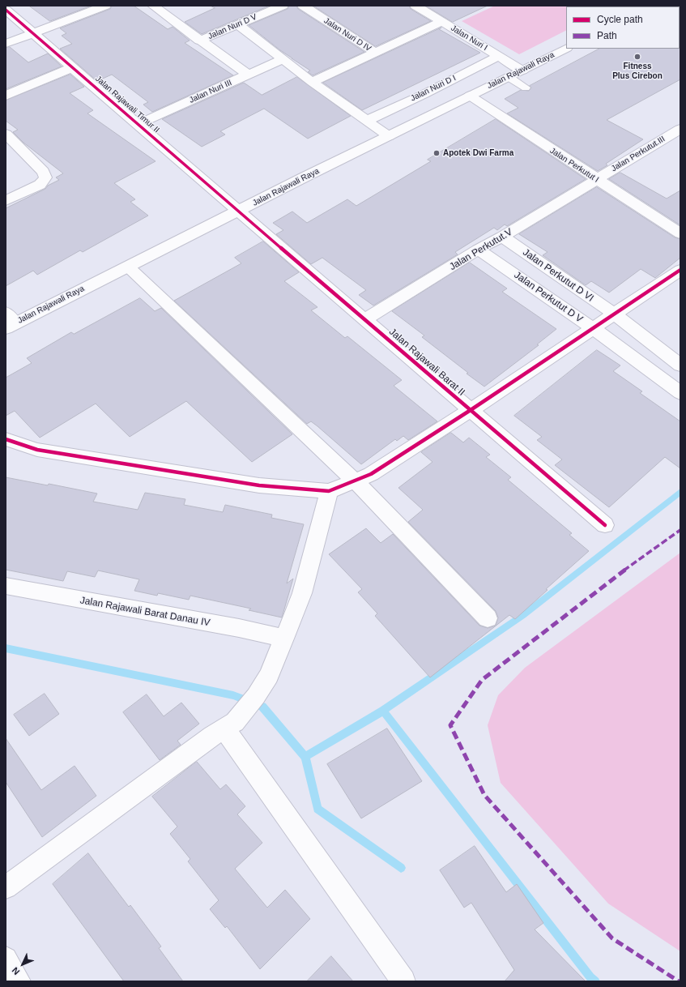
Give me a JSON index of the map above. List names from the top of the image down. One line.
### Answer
{"streets":{"street":["Jalan Nuri D V","Jalan Nuri D IV","Jalan Nuri I","Jalan Rajawali Raya","Jalan Nuri D I","Jalan Nuri III","Jalan Rajawali Timur II","Jalan Perkutut.III","Jalan Perkutut I","Jalan Perkutut.V","Jalan Perkutut D VI","Jalan Perkutut D V","Jalan Rajawali Barat II","Jalan Rajawali Barat Danau IV"]},"crossings":[["Jalan Nuri I","Jalan Rajawali Raya"],["Jalan Nuri I","Jalan Nuri D I"],["Jalan Rajawali Raya","Jalan Rajawali Timur II"],["Jalan Rajawali Raya","Jalan Perkutut I"],["Jalan Rajawali Raya","Jalan Rajawali Barat II"],["Jalan Nuri III","Jalan Rajawali Timur II"],["Jalan Rajawali Timur II","Jalan Rajawali Barat II"],["Jalan Perkutut.III","Jalan Perkutut I"],["Jalan Perkutut.III","Jalan Perkutut.V"],["Jalan Perkutut I","Jalan Perkutut.V"],["Jalan Perkutut.V","Jalan Perkutut D VI"],["Jalan Perkutut.V","Jalan Perkutut D V"],["Jalan Perkutut.V","Jalan Rajawali Barat II"]],"places":["Fitness Plus Cirebon","Apotek Dwi Farma"],"legend":["Cycle path","Path"],"north":"bottom left"}
